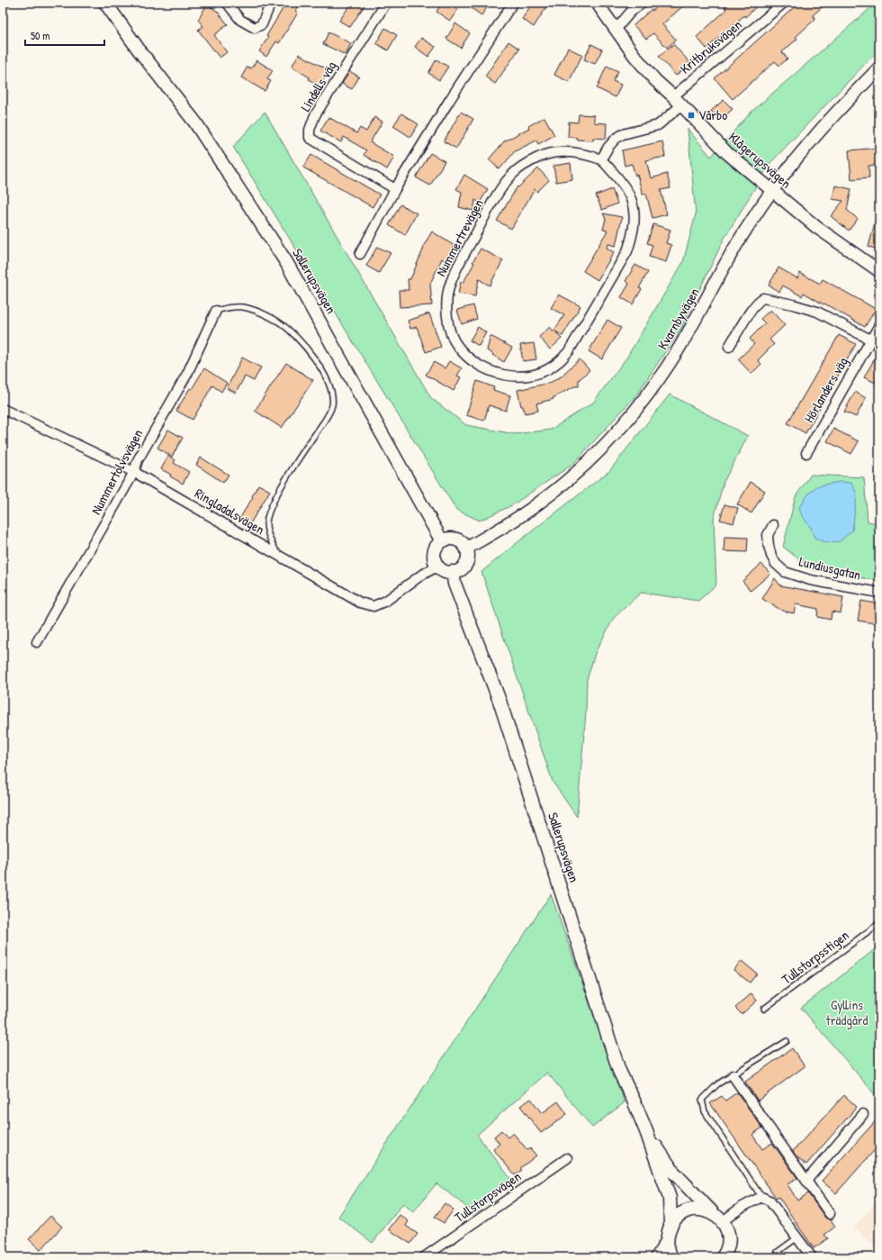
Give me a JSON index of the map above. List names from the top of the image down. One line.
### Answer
{"streets":{"main road":["Sallerupsvägen"],"street":["Kritbruksvägen","Lindells väg","Klågerupsvägen","Nummertrevägen","Kvarnbyvägen","Hörlanders väg","Nummertolvsvägen","Ringladalsvägen","Lundiusgatan","Tullstorpsvägen"],"lane":["Tullstorpsstigen"]},"crossings":[["Kritbruksvägen","Klågerupsvägen"],["Klågerupsvägen","Kvarnbyvägen"],["Sallerupsvägen","Kvarnbyvägen"],["Sallerupsvägen","Ringladalsvägen"],["Kvarnbyvägen","Ringladalsvägen"],["Nummertolvsvägen","Ringladalsvägen"]],"parks":["Gyllins trädgård"],"places":{"transit":["Vårbo"]},"scale_bar":"50 m"}
